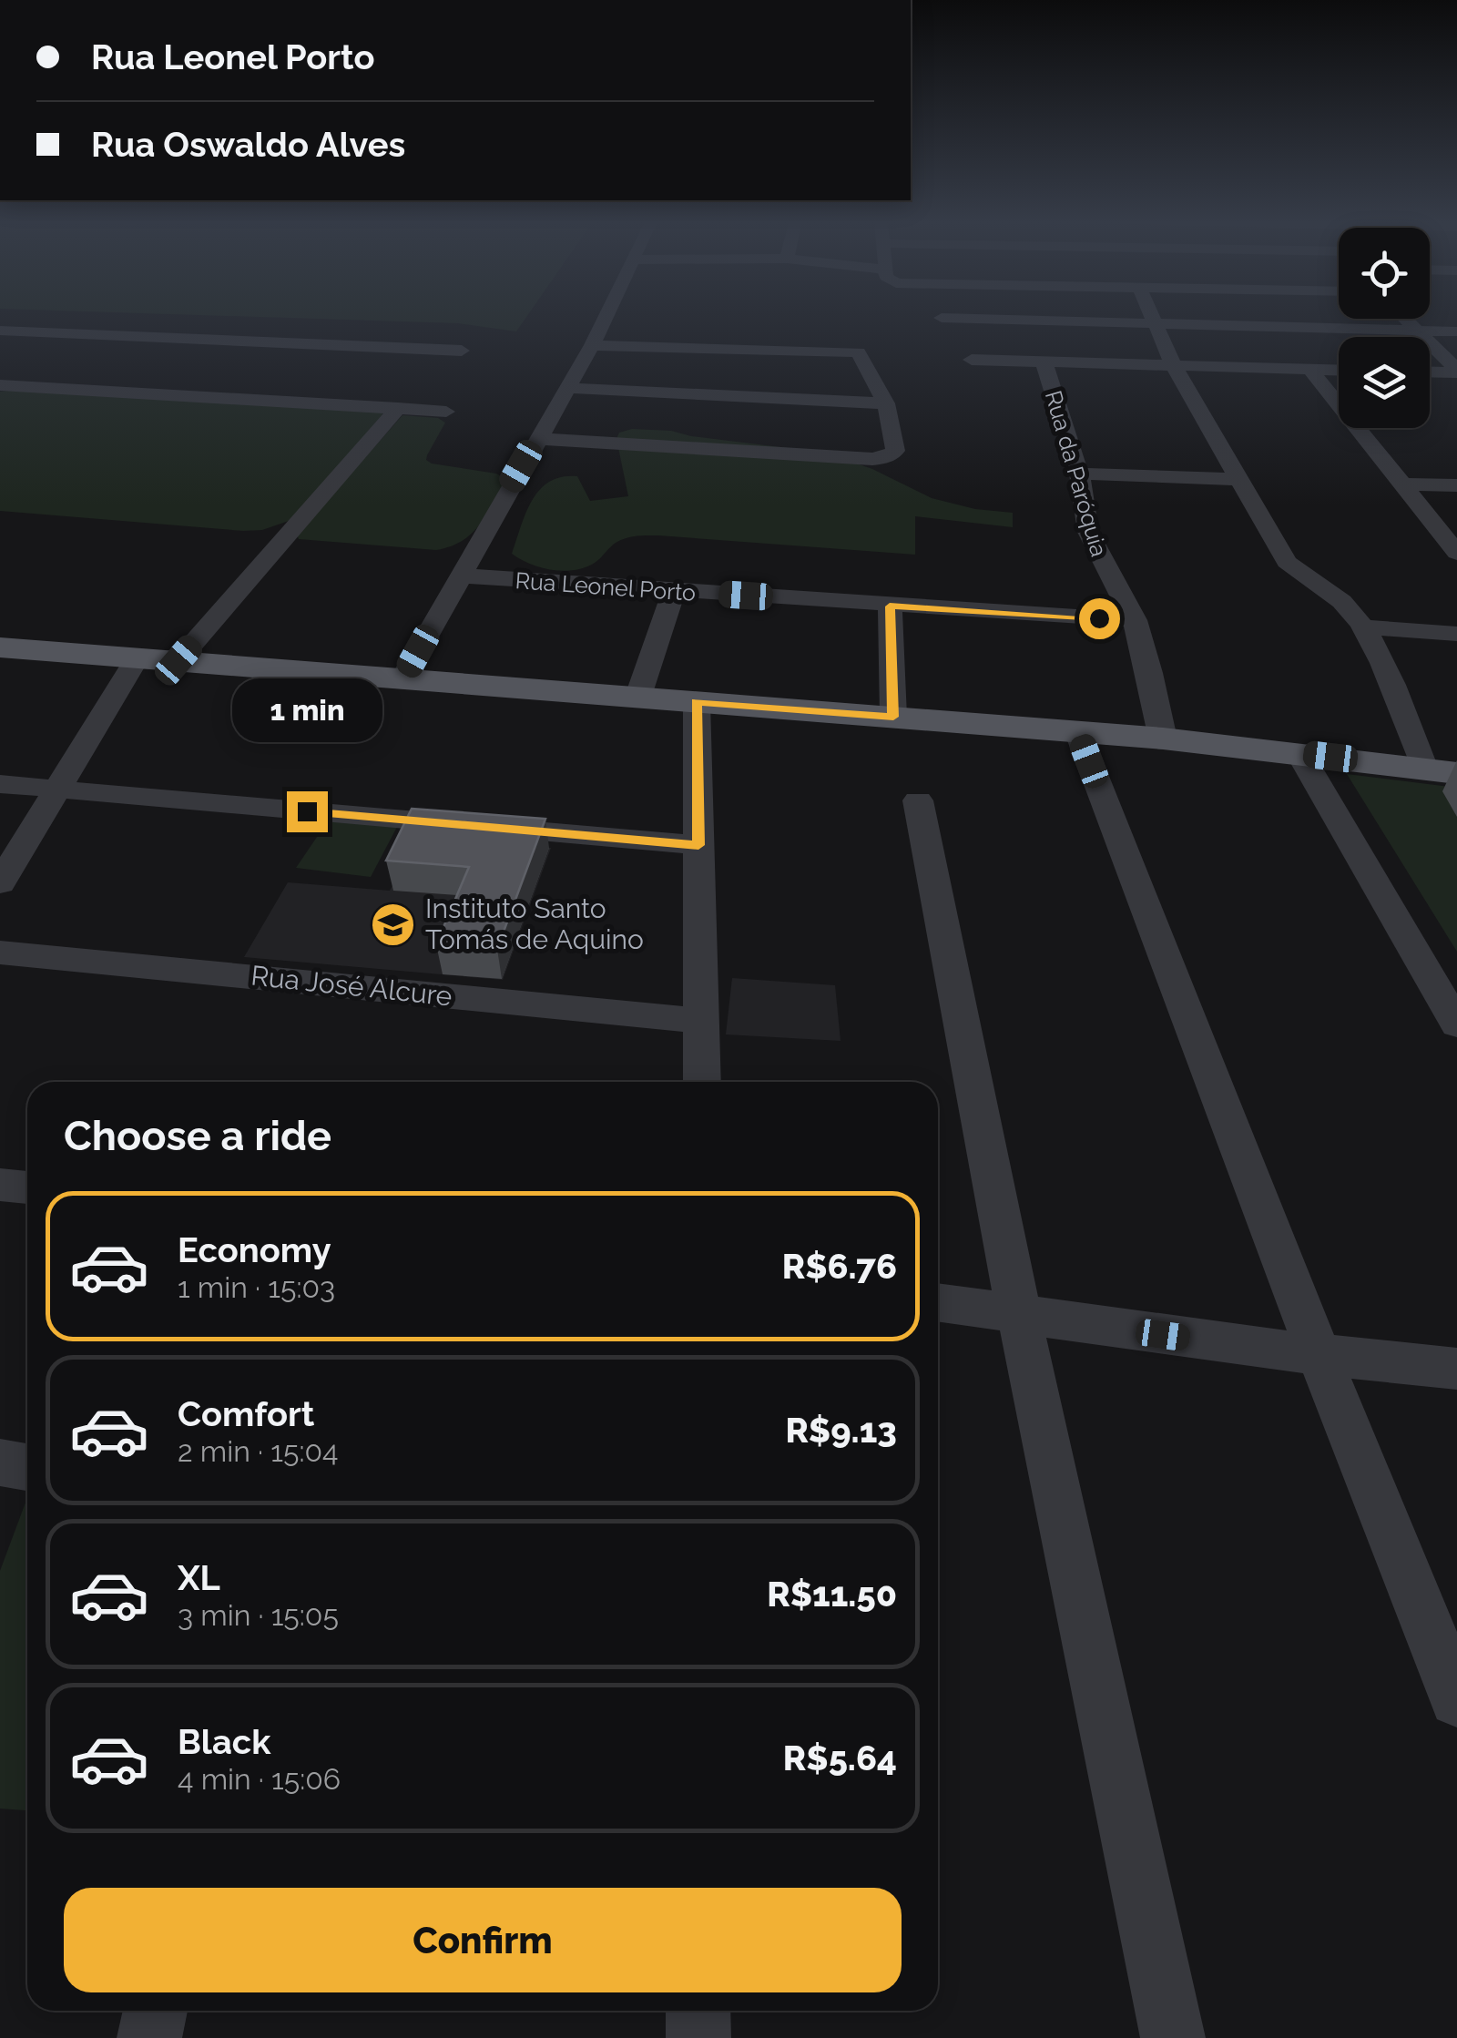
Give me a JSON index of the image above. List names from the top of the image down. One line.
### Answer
{"streets":{"street":["Rua da Paróquia","Rua Leonel Porto","Rua José Alcure"]},"crossings":[["Rua da Paróquia","Rua Leonel Porto"]],"places":{"school or university":["Instituto Santo Tomás de Aquino"]},"page":{"banner":["Rua Leonel Porto","Rua Oswaldo Alves"],"bubble":"1 min","heading":"Choose a ride","list":[{"name":"Economy","note":"1 min · 15:03","value":"R$6.76"},{"name":"Comfort","note":"2 min · 15:04","value":"R$9.13"},{"name":"XL","note":"3 min · 15:05","value":"R$11.50"},{"name":"Black","note":"4 min · 15:06","value":"R$5.64"}],"buttons":"Confirm"}}
